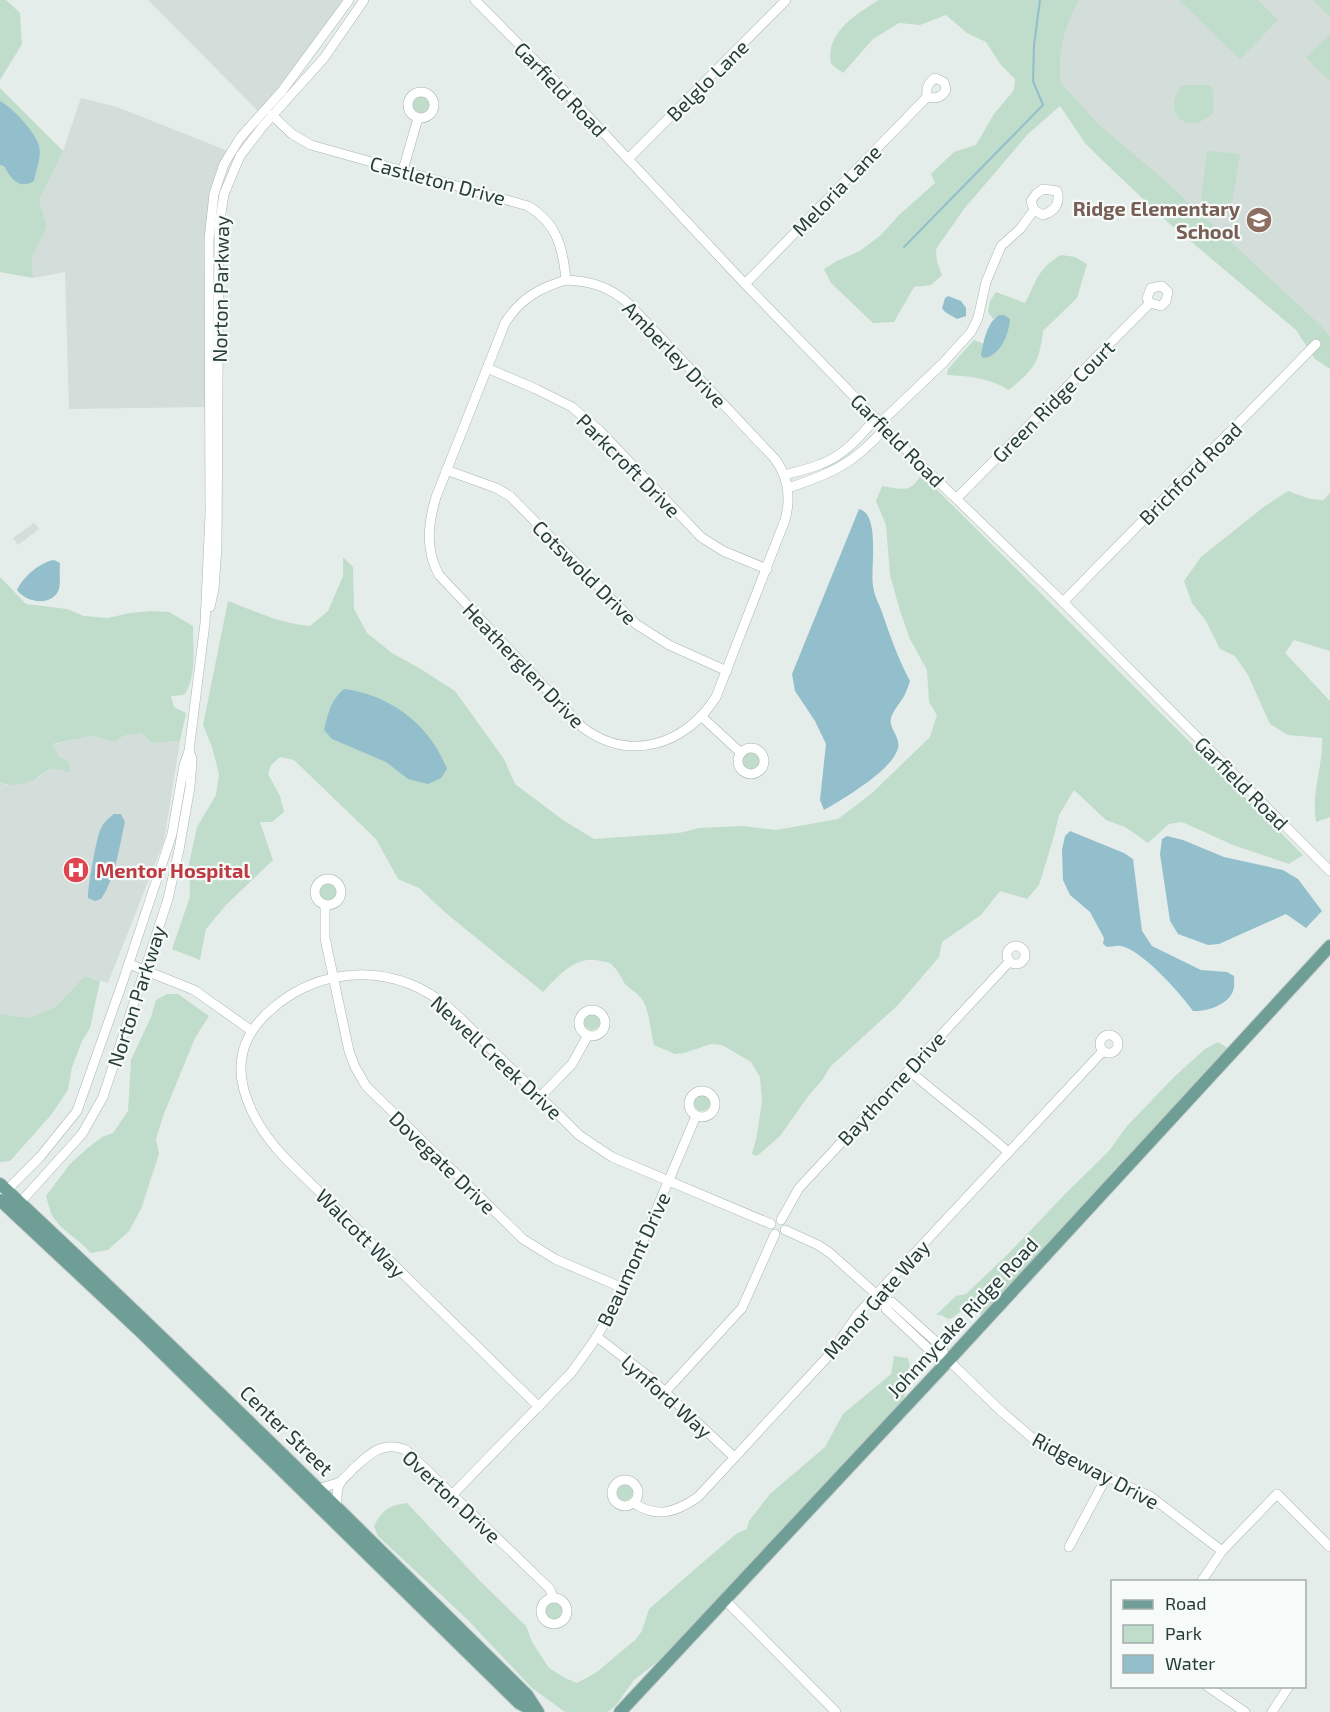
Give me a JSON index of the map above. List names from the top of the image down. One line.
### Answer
{"streets":{"main road":["Johnnycake Ridge Road","Center Street"],"street":["Belglo Lane","Garfield Road","Castleton Drive","Meloria Lane","Norton Parkway","Amberley Drive","Green Ridge Court","Parkcroft Drive","Brichford Road","Cotswold Drive","Heatherglen Drive","Newell Creek Drive","Baythorne Drive","Dovegate Drive","Walcott Way","Beaumont Drive","Manor Gate Way","Lynford Way","Ridgeway Drive","Overton Drive"]},"crossings":[["Belglo Lane","Garfield Road"],["Garfield Road","Meloria Lane"],["Garfield Road","Green Ridge Court"],["Garfield Road","Brichford Road"],["Castleton Drive","Norton Parkway"],["Castleton Drive","Amberley Drive"],["Norton Parkway","Center Street"],["Amberley Drive","Parkcroft Drive"],["Amberley Drive","Cotswold Drive"],["Amberley Drive","Heatherglen Drive"],["Parkcroft Drive","Heatherglen Drive"],["Cotswold Drive","Heatherglen Drive"],["Newell Creek Drive","Baythorne Drive"],["Newell Creek Drive","Dovegate Drive"],["Newell Creek Drive","Walcott Way"],["Newell Creek Drive","Beaumont Drive"],["Dovegate Drive","Beaumont Drive"],["Walcott Way","Beaumont Drive"],["Beaumont Drive","Lynford Way"],["Beaumont Drive","Overton Drive"],["Manor Gate Way","Lynford Way"],["Johnnycake Ridge Road","Ridgeway Drive"],["Center Street","Overton Drive"]],"places":{"school or university":["Ridge Elementary School"],"hospital":["Mentor Hospital"]},"legend":["Road","Park","Water"]}
